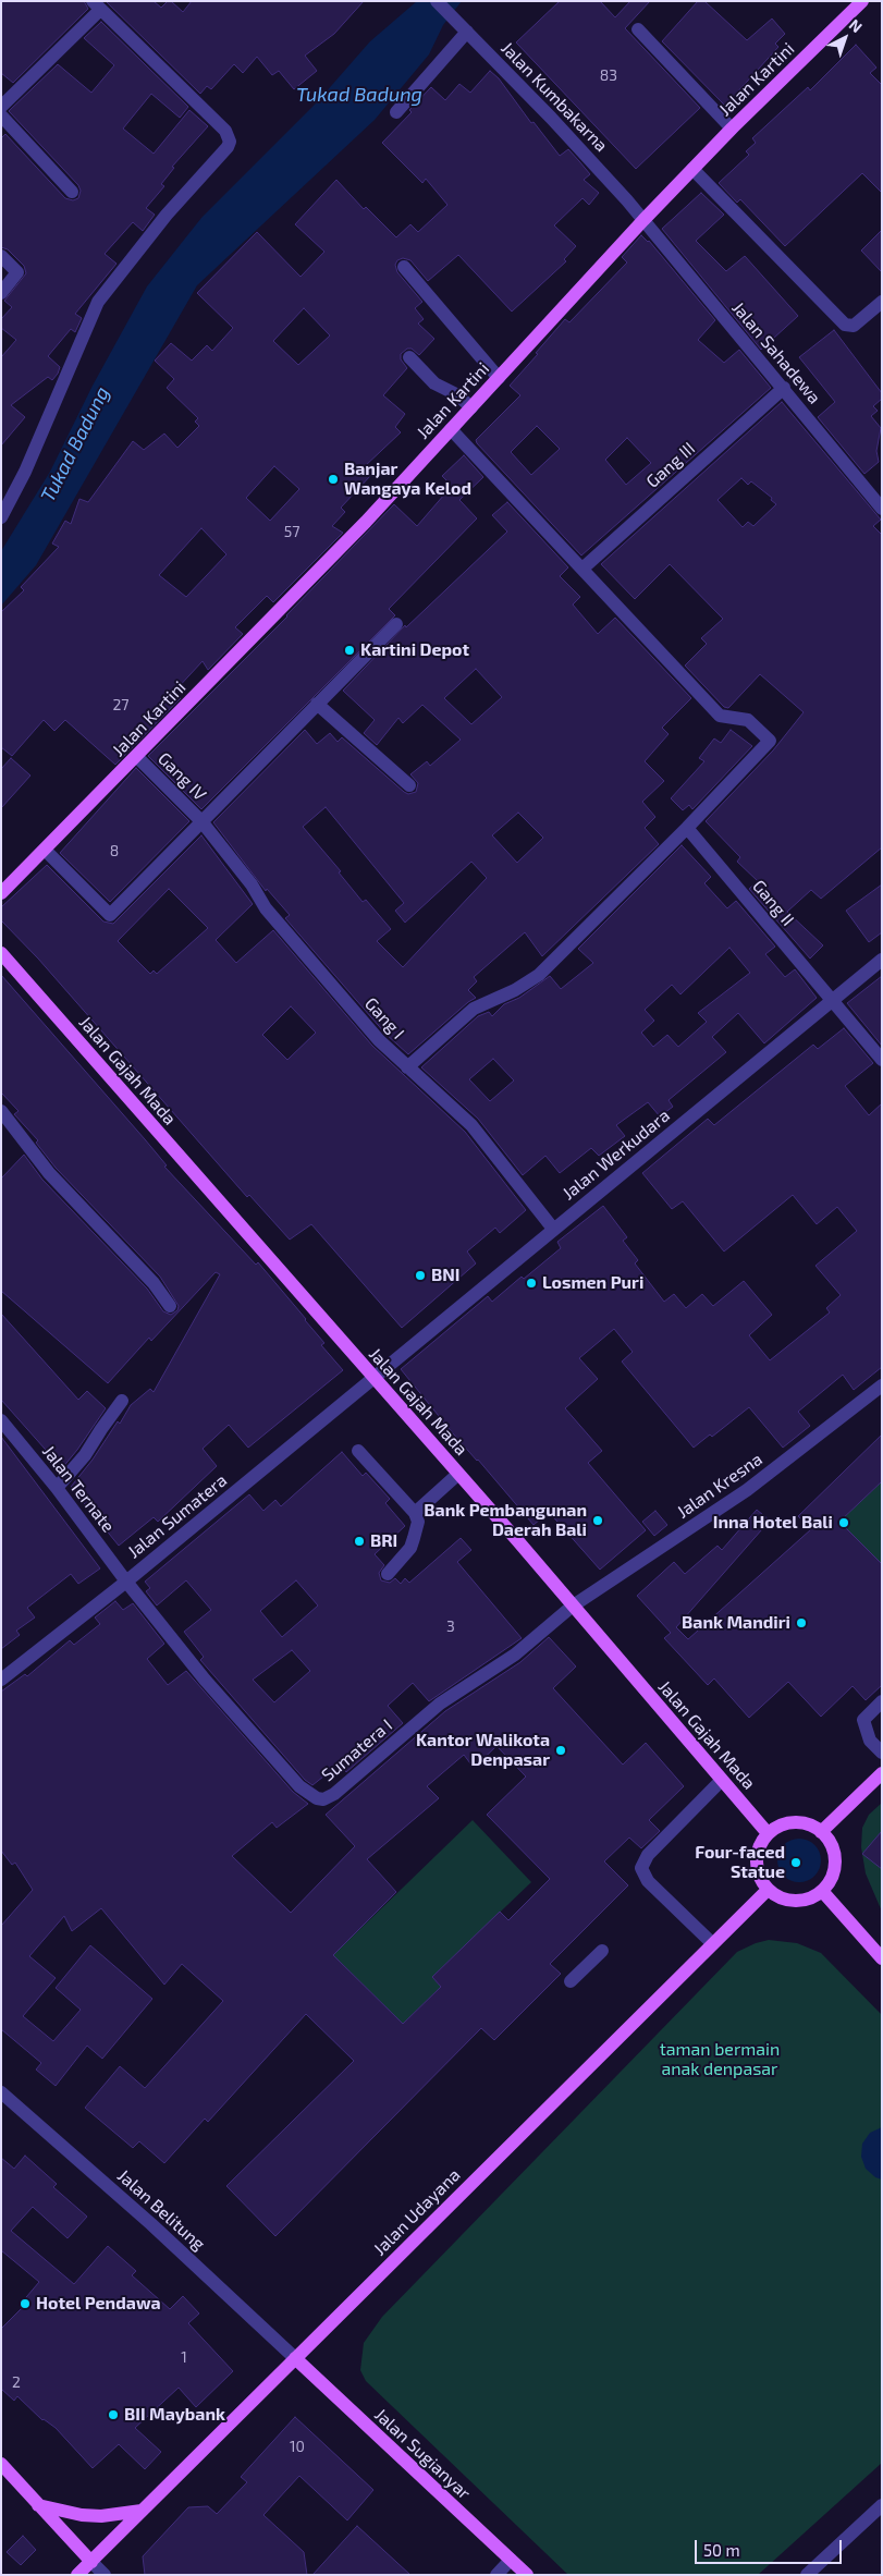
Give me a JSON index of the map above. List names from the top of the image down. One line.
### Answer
{"streets":{"main road":["Jalan Kartini","Jalan Gajah Mada","Jalan Udayana","Jalan Sugianyar"],"street":["Jalan Kumbakarna","Jalan Sahadewa","Gang III","Gang IV","Gang II","Gang I","Jalan Werkudara","Jalan Kresna","Jalan Ternate","Jalan Sumatera","Sumatera I","Jalan Belitung"]},"crossings":[["Jalan Kartini","Jalan Kumbakarna"],["Jalan Kartini","Jalan Sahadewa"],["Jalan Kartini","Gang IV"],["Jalan Kumbakarna","Jalan Sahadewa"],["Jalan Sahadewa","Gang III"],["Gang IV","Gang I"],["Gang II","Jalan Werkudara"],["Gang I","Jalan Werkudara"],["Jalan Gajah Mada","Jalan Werkudara"],["Jalan Gajah Mada","Jalan Kresna"],["Jalan Gajah Mada","Jalan Sumatera"],["Jalan Gajah Mada","Sumatera I"],["Jalan Gajah Mada","Jalan Udayana"],["Jalan Werkudara","Jalan Sumatera"],["Jalan Kresna","Sumatera I"],["Jalan Ternate","Jalan Sumatera"],["Jalan Ternate","Sumatera I"],["Jalan Sumatera","Sumatera I"],["Jalan Belitung","Jalan Udayana"],["Jalan Belitung","Jalan Sugianyar"],["Jalan Udayana","Jalan Sugianyar"]],"water":["Tukad Badung"],"parks":["taman bermain anak denpasar"],"places":["Banjar Wangaya Kelod","Kartini Depot","BNI","Losmen Puri","Bank Pembangunan Daerah Bali","Inna Hotel Bali","BRI","Bank Mandiri","Kantor Walikota Denpasar","Four-faced Statue","Hotel Pendawa","BII Maybank"],"house_numbers":["83","57","27","8","3","1","2","10"],"scale_bar":"50 m","north":"top right"}
